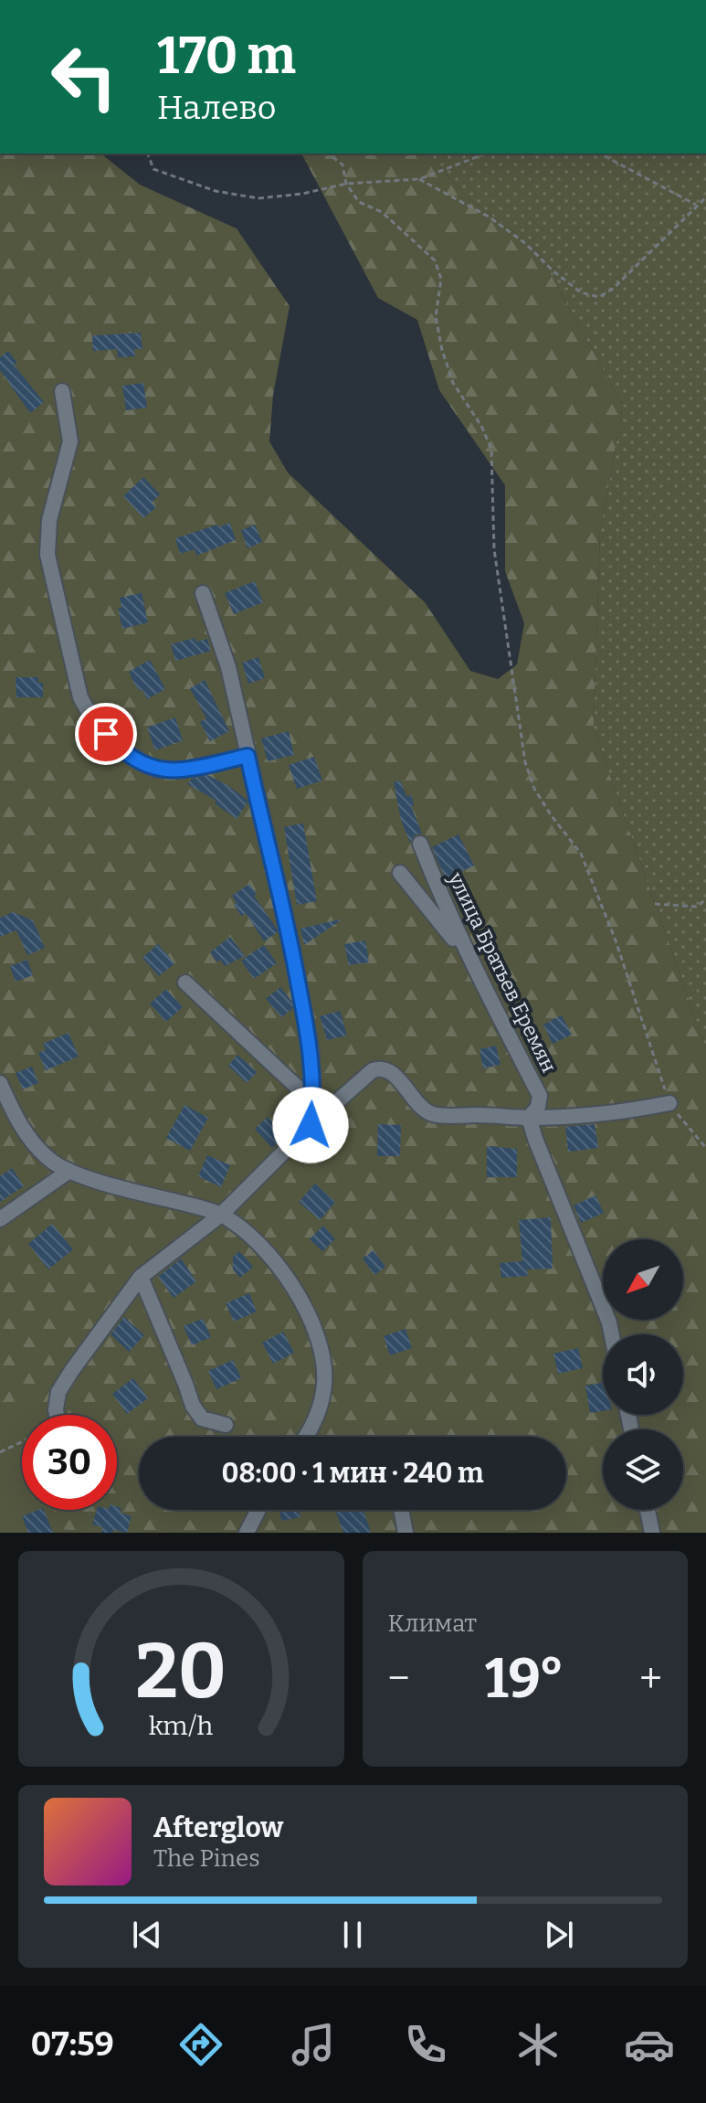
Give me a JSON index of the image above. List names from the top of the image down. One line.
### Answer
{"streets":{"street":["улица Братьев Еремян"]},"north":"bottom left","page":{"turn":["170 m","Налево"],"limit":"30","trip":"08:00 · 1 мин · 240 m","tile":"Климат","heat":["−","19°","+"],"song":["Afterglow","The Pines"],"tabs":"07:59","gauge":["20","km/h"]}}
